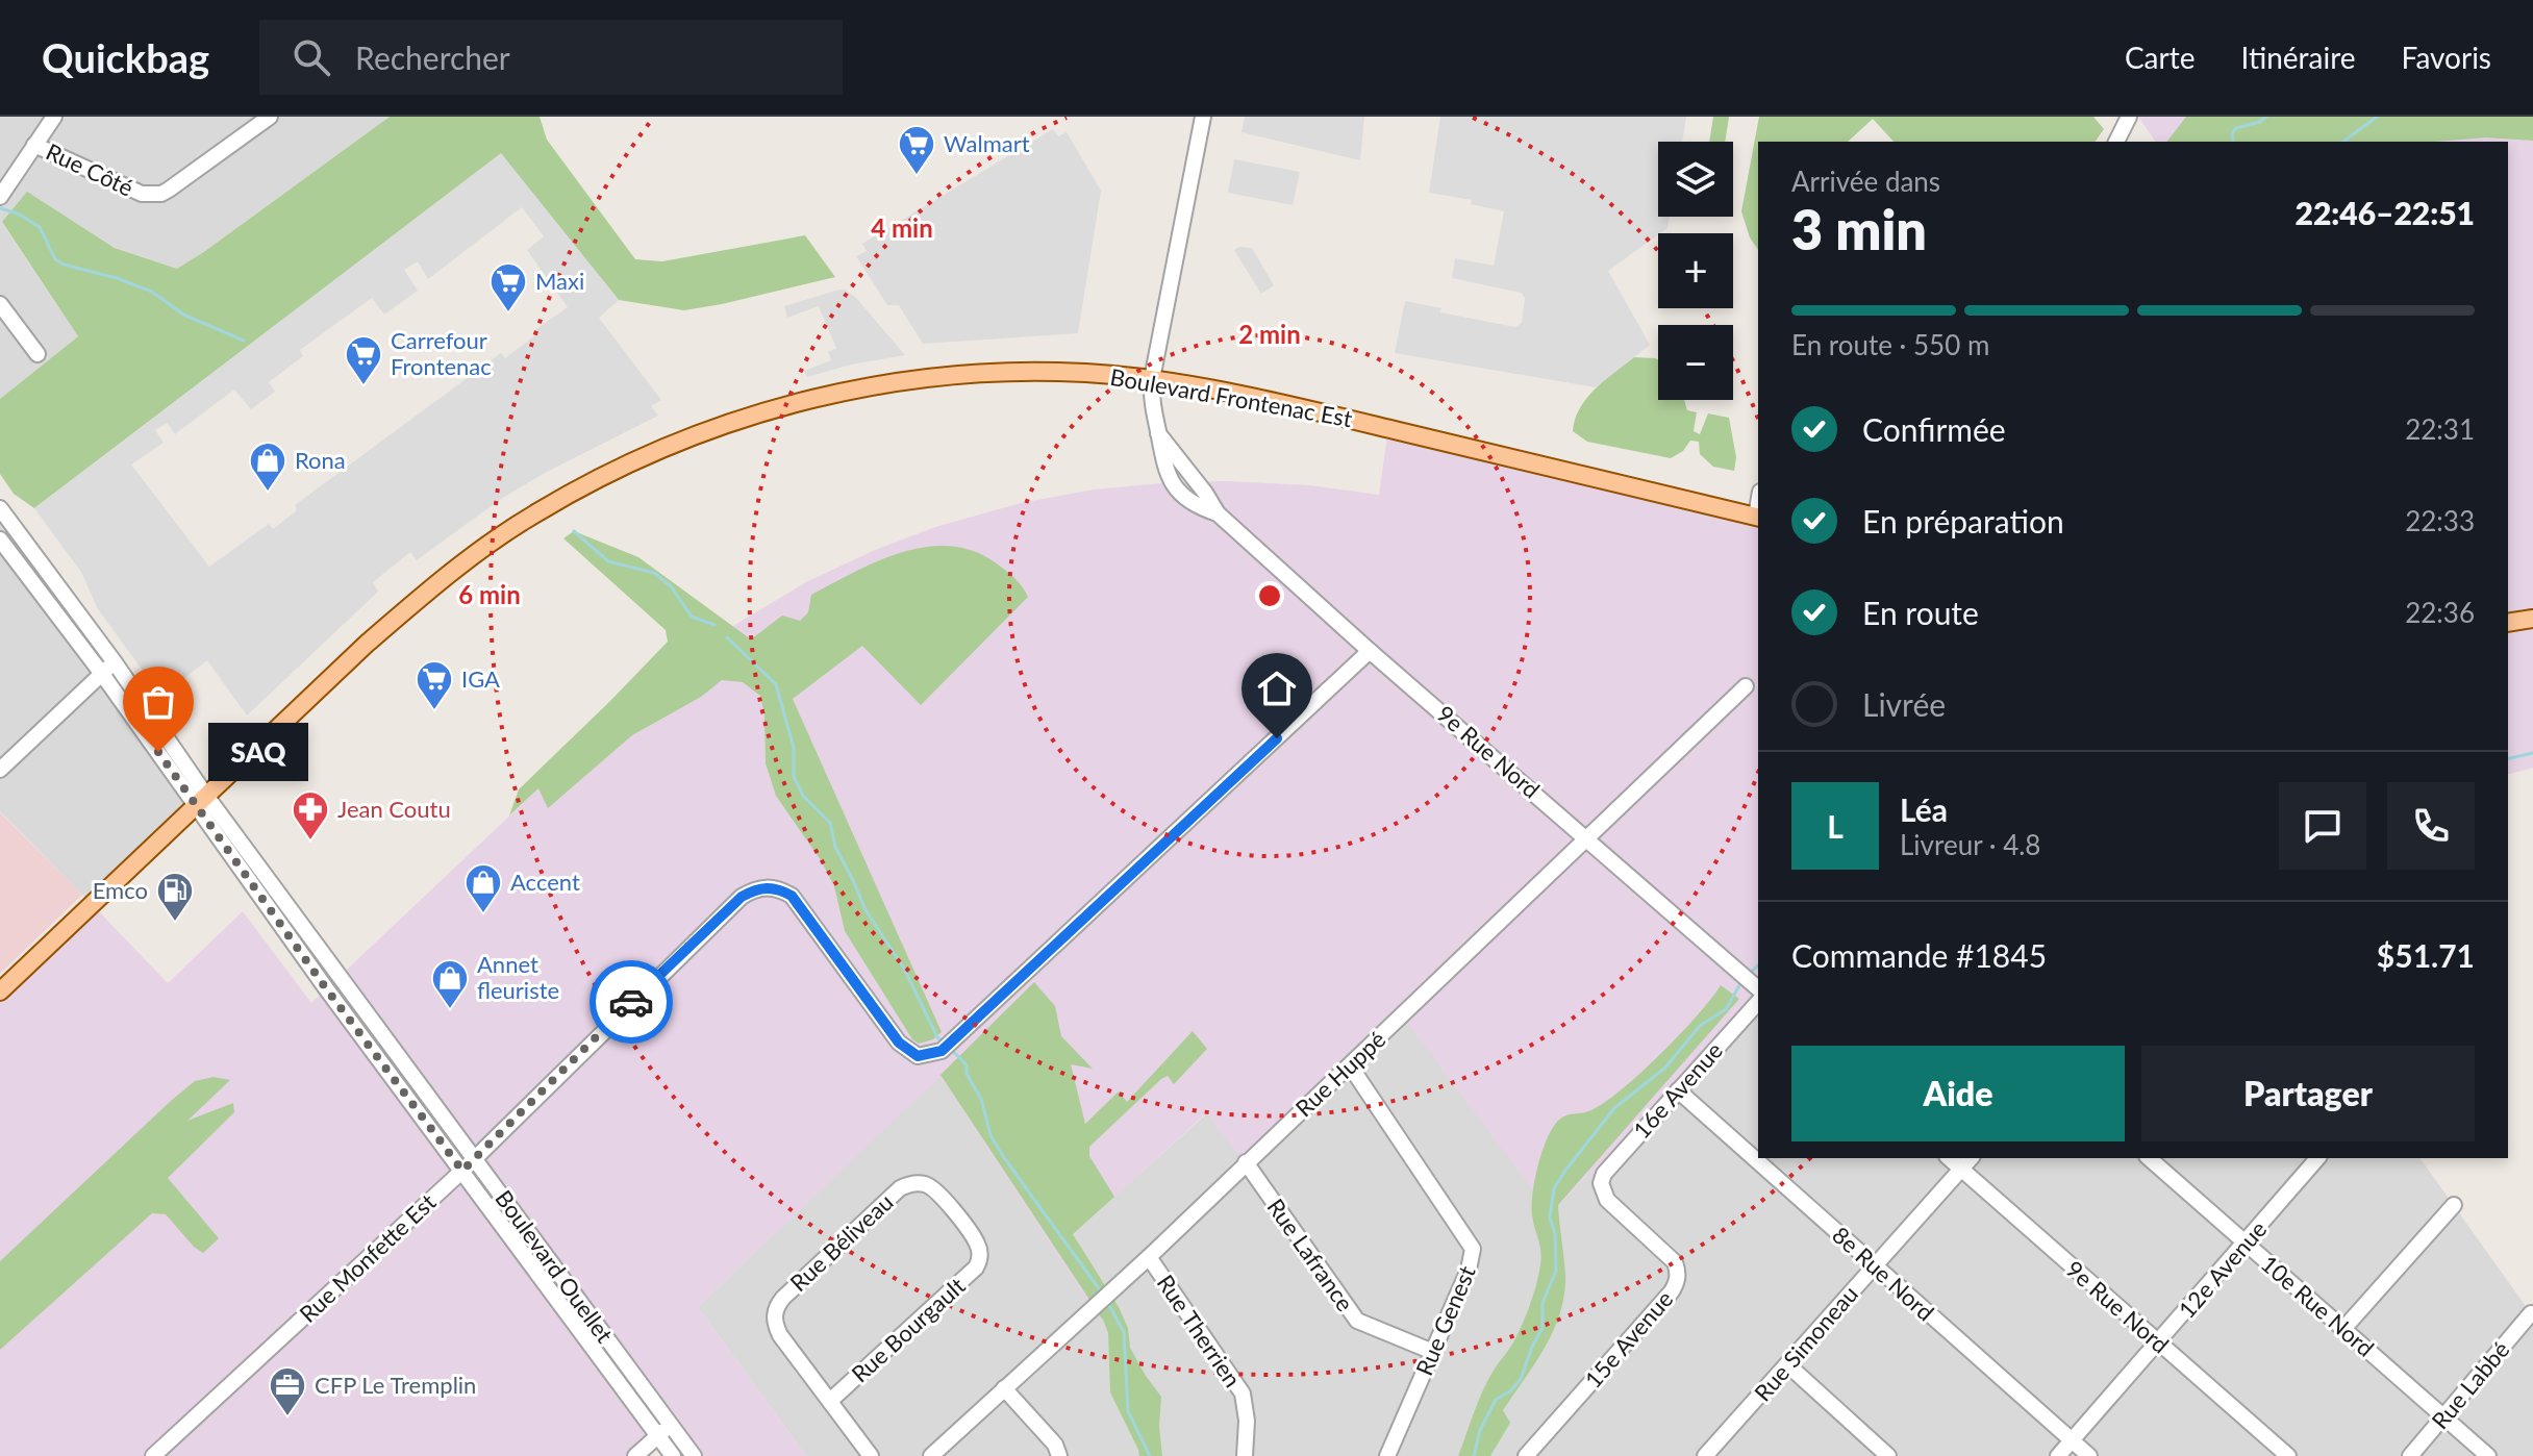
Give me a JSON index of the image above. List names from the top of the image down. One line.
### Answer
{"streets":{"main road":["Boulevard Frontenac Est"],"street":["Rue Côté","9e Rue Nord","Rue Huppé","16e Avenue","Rue Béliveau","Rue Lafrance","Rue Monfette Est","Boulevard Ouellet","12e Avenue","8e Rue Nord","10e Rue Nord","Rue Genest","Rue Bourgault","Rue Therrien","15e Avenue","Rue Simoneau","Rue Labbé"]},"crossings":[["Boulevard Frontenac Est","9e Rue Nord"],["Boulevard Frontenac Est","Boulevard Ouellet"],["9e Rue Nord","Rue Huppé"],["9e Rue Nord","Rue Monfette Est"],["9e Rue Nord","12e Avenue"],["9e Rue Nord","Rue Simoneau"],["Rue Huppé","Rue Lafrance"],["Rue Huppé","Rue Genest"],["Rue Huppé","Rue Therrien"],["16e Avenue","8e Rue Nord"],["16e Avenue","15e Avenue"],["Rue Béliveau","Rue Bourgault"],["Rue Lafrance","Rue Genest"],["Rue Monfette Est","Boulevard Ouellet"],["12e Avenue","8e Rue Nord"],["12e Avenue","10e Rue Nord"],["8e Rue Nord","Rue Simoneau"],["10e Rue Nord","Rue Labbé"]],"places":{"supermarket":["Walmart","Maxi","Carrefour Frontenac","IGA"],"shop":["Rona","Accent","Annet fleuriste"],"other":["SAQ"],"pharmacy":["Jean Coutu"],"fuel station":["Emco"],"office":["CFP Le Tremplin"]},"page":{"header":"Quickbag","search":"Rechercher","nav":["Carte","Itinéraire","Favoris"],"map_buttons":["+","−"],"heading":["3 min","Arrivée dans","22:46–22:51"],"panel":["Léa","Livreur · 4.8","Commande #1845","$51.71"],"bar":"En route · 550 m","list":[["Confirmée","22:31"],["En préparation","22:33"],["En route","22:36"],"Livrée"],"bubble":"SAQ","round":"L","buttons":["Aide","Partager"]},"rings":["4 min","2 min","6 min"]}
